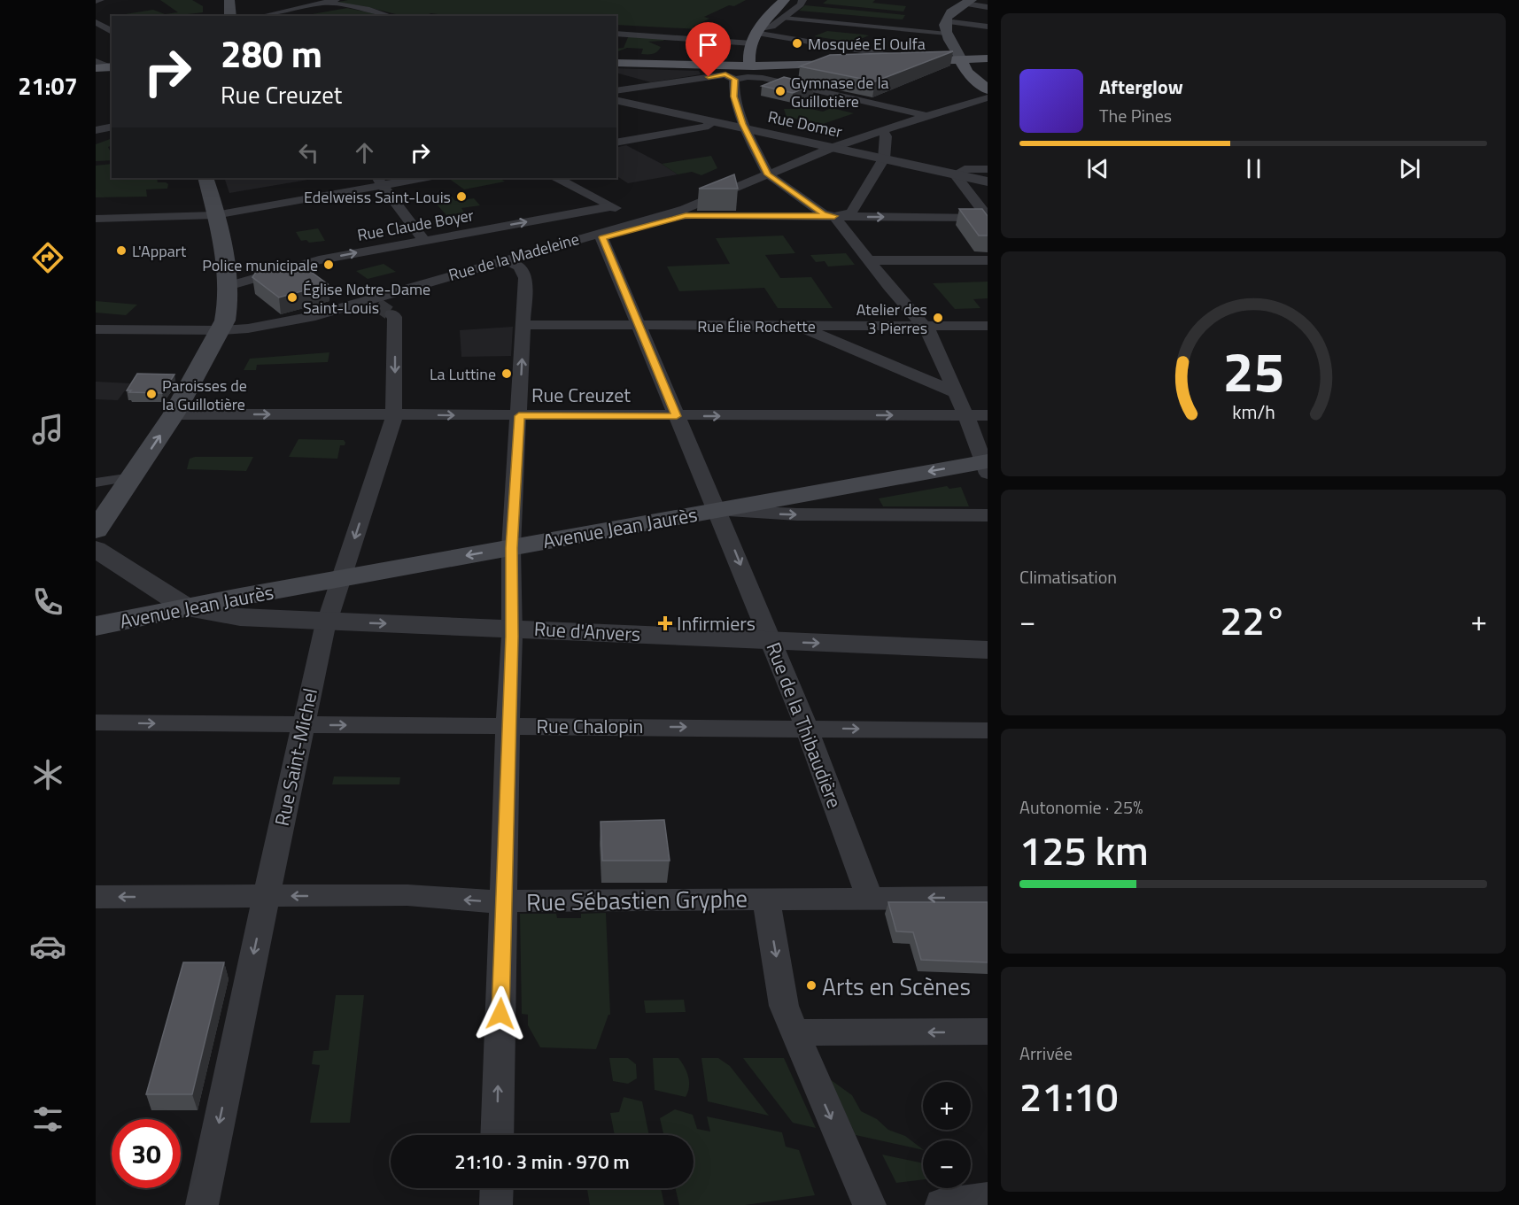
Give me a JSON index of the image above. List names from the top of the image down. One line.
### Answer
{"streets":{"main road":["Avenue Jean Jaurès"],"street":["Rue Domer","Rue Claude Boyer","Rue de la Madeleine","Rue Élie Rochette","Rue Creuzet","Rue d'Anvers","Rue de la Thibaudière","Rue Chalopin","Rue Saint-Michel","Rue Sébastien Gryphe"]},"crossings":[["Rue Domer","Rue de la Madeleine"],["Rue de la Madeleine","Rue de la Thibaudière"],["Rue de la Madeleine","Rue Saint-Michel"],["Rue Élie Rochette","Rue de la Thibaudière"],["Rue Creuzet","Rue de la Thibaudière"],["Rue Creuzet","Rue Saint-Michel"],["Avenue Jean Jaurès","Rue d'Anvers"],["Avenue Jean Jaurès","Rue de la Thibaudière"],["Avenue Jean Jaurès","Rue Saint-Michel"],["Rue d'Anvers","Rue de la Thibaudière"],["Rue d'Anvers","Rue Saint-Michel"],["Rue de la Thibaudière","Rue Chalopin"],["Rue de la Thibaudière","Rue Sébastien Gryphe"],["Rue Chalopin","Rue Saint-Michel"],["Rue Saint-Michel","Rue Sébastien Gryphe"]],"one_way":["Avenue Jean Jaurès","Rue Chalopin","Rue Sébastien Gryphe"],"places":{"other":["Mosquée El Oulfa","Gymnase de la Guillotière","Edelweiss Saint-Louis","L'Appart","Police municipale","Église Notre-Dame Saint-Louis","Atelier des 3 Pierres","La Luttine","Paroisses de la Guillotière","Arts en Scènes"],"health":["Infirmiers"]},"page":{"tabs":"21:07","turn":["280 m","Rue Creuzet"],"song":["Afterglow","The Pines"],"tile":["Climatisation",["Autonomie · 25%","125 km"],["Arrivée","21:10"]],"heat":["−","22°","+"],"map_buttons":["+","−"],"limit":"30","trip":"21:10 · 3 min · 970 m","gauge":["25","km/h"]}}
